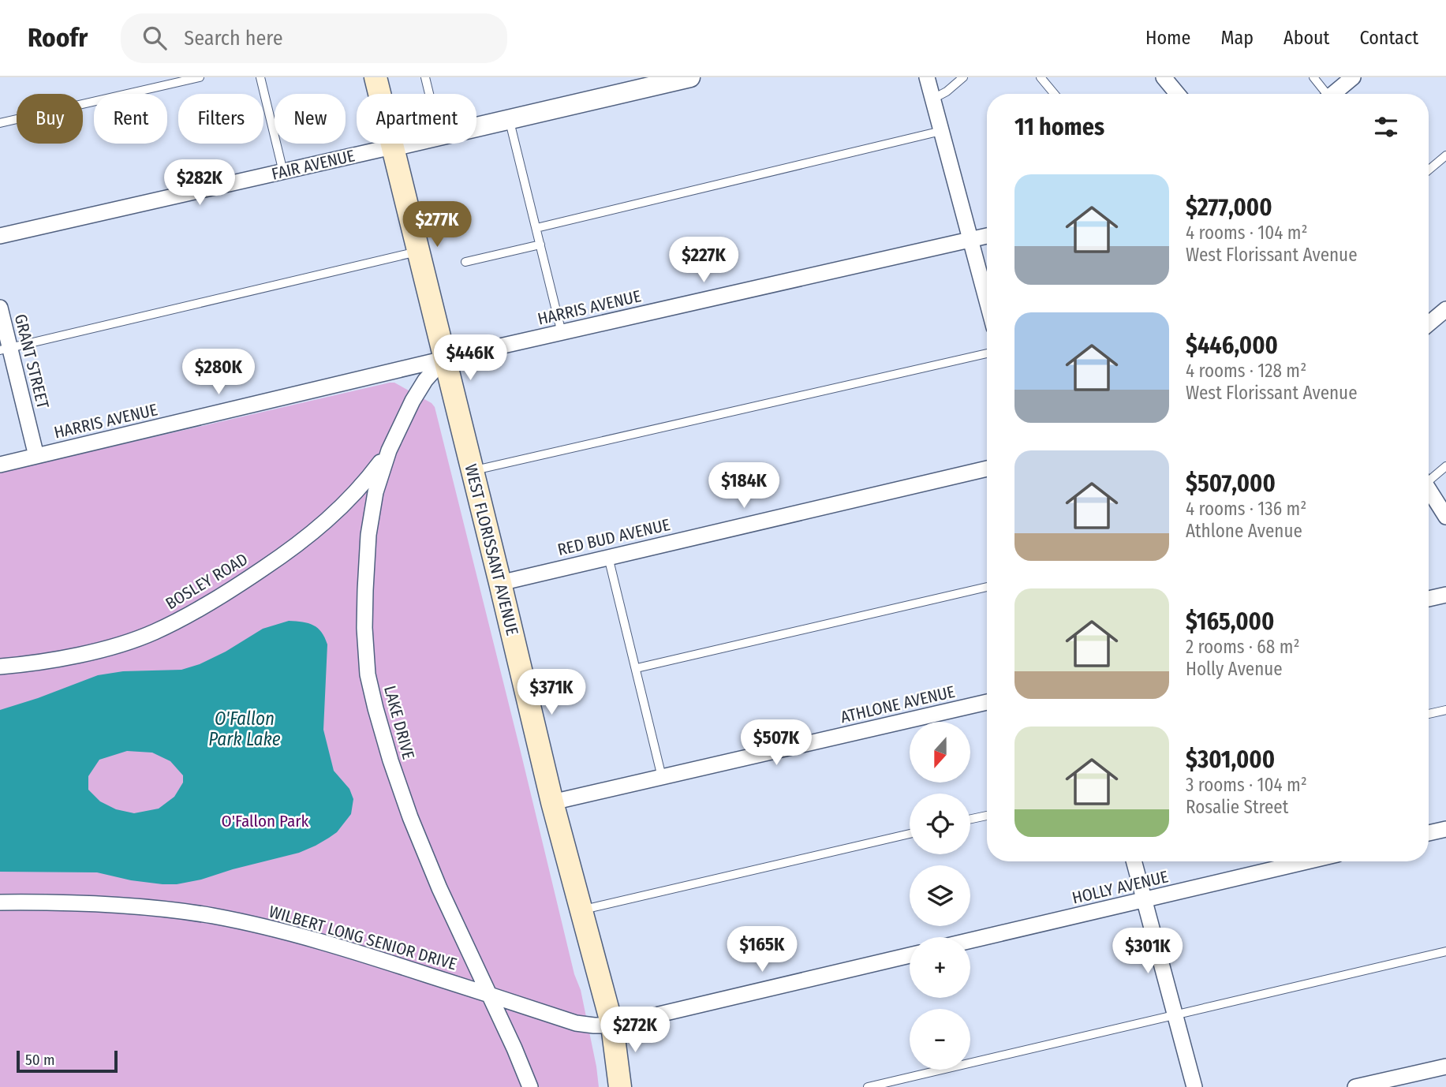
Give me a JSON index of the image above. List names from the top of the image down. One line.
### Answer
{"streets":{"main road":["WEST FLORISSANT AVENUE"],"street":["FAIR AVENUE","HARRIS AVENUE","GRANT STREET","RED BUD AVENUE","BOSLEY ROAD","ATHLONE AVENUE","LAKE DRIVE","HOLLY AVENUE","WILBERT LONG SENIOR DRIVE"]},"crossings":[["FAIR AVENUE","WEST FLORISSANT AVENUE"],["HARRIS AVENUE","GRANT STREET"],["HARRIS AVENUE","WEST FLORISSANT AVENUE"],["HARRIS AVENUE","LAKE DRIVE"],["RED BUD AVENUE","WEST FLORISSANT AVENUE"],["WEST FLORISSANT AVENUE","ATHLONE AVENUE"],["WEST FLORISSANT AVENUE","LAKE DRIVE"],["WEST FLORISSANT AVENUE","WILBERT LONG SENIOR DRIVE"],["BOSLEY ROAD","LAKE DRIVE"],["LAKE DRIVE","WILBERT LONG SENIOR DRIVE"]],"water":["O'Fallon Park Lake"],"parks":["O'Fallon Park"],"scale_bar":"50 m","north":"bottom","page":{"header":"Roofr","search":"Search here","nav":["Home","Map","About","Contact"],"chip":["Buy","Rent","Filters","New","Apartment"],"heading":"11 homes","price":["$282K","$277K","$227K","$446K","$280K","$184K","$371K","$507K","$165K","$301K","$272K"],"list":[{"name":"$277,000","note":"4 rooms · 104 m² · West Florissant Avenue"},{"name":"$446,000","note":"4 rooms · 128 m² · West Florissant Avenue"},{"name":"$507,000","note":"4 rooms · 136 m² · Athlone Avenue"},{"name":"$165,000","note":"2 rooms · 68 m² · Holly Avenue"},{"name":"$301,000","note":"3 rooms · 104 m² · Rosalie Street"}],"map_buttons":["+","−"],"scale":"50 m"}}
